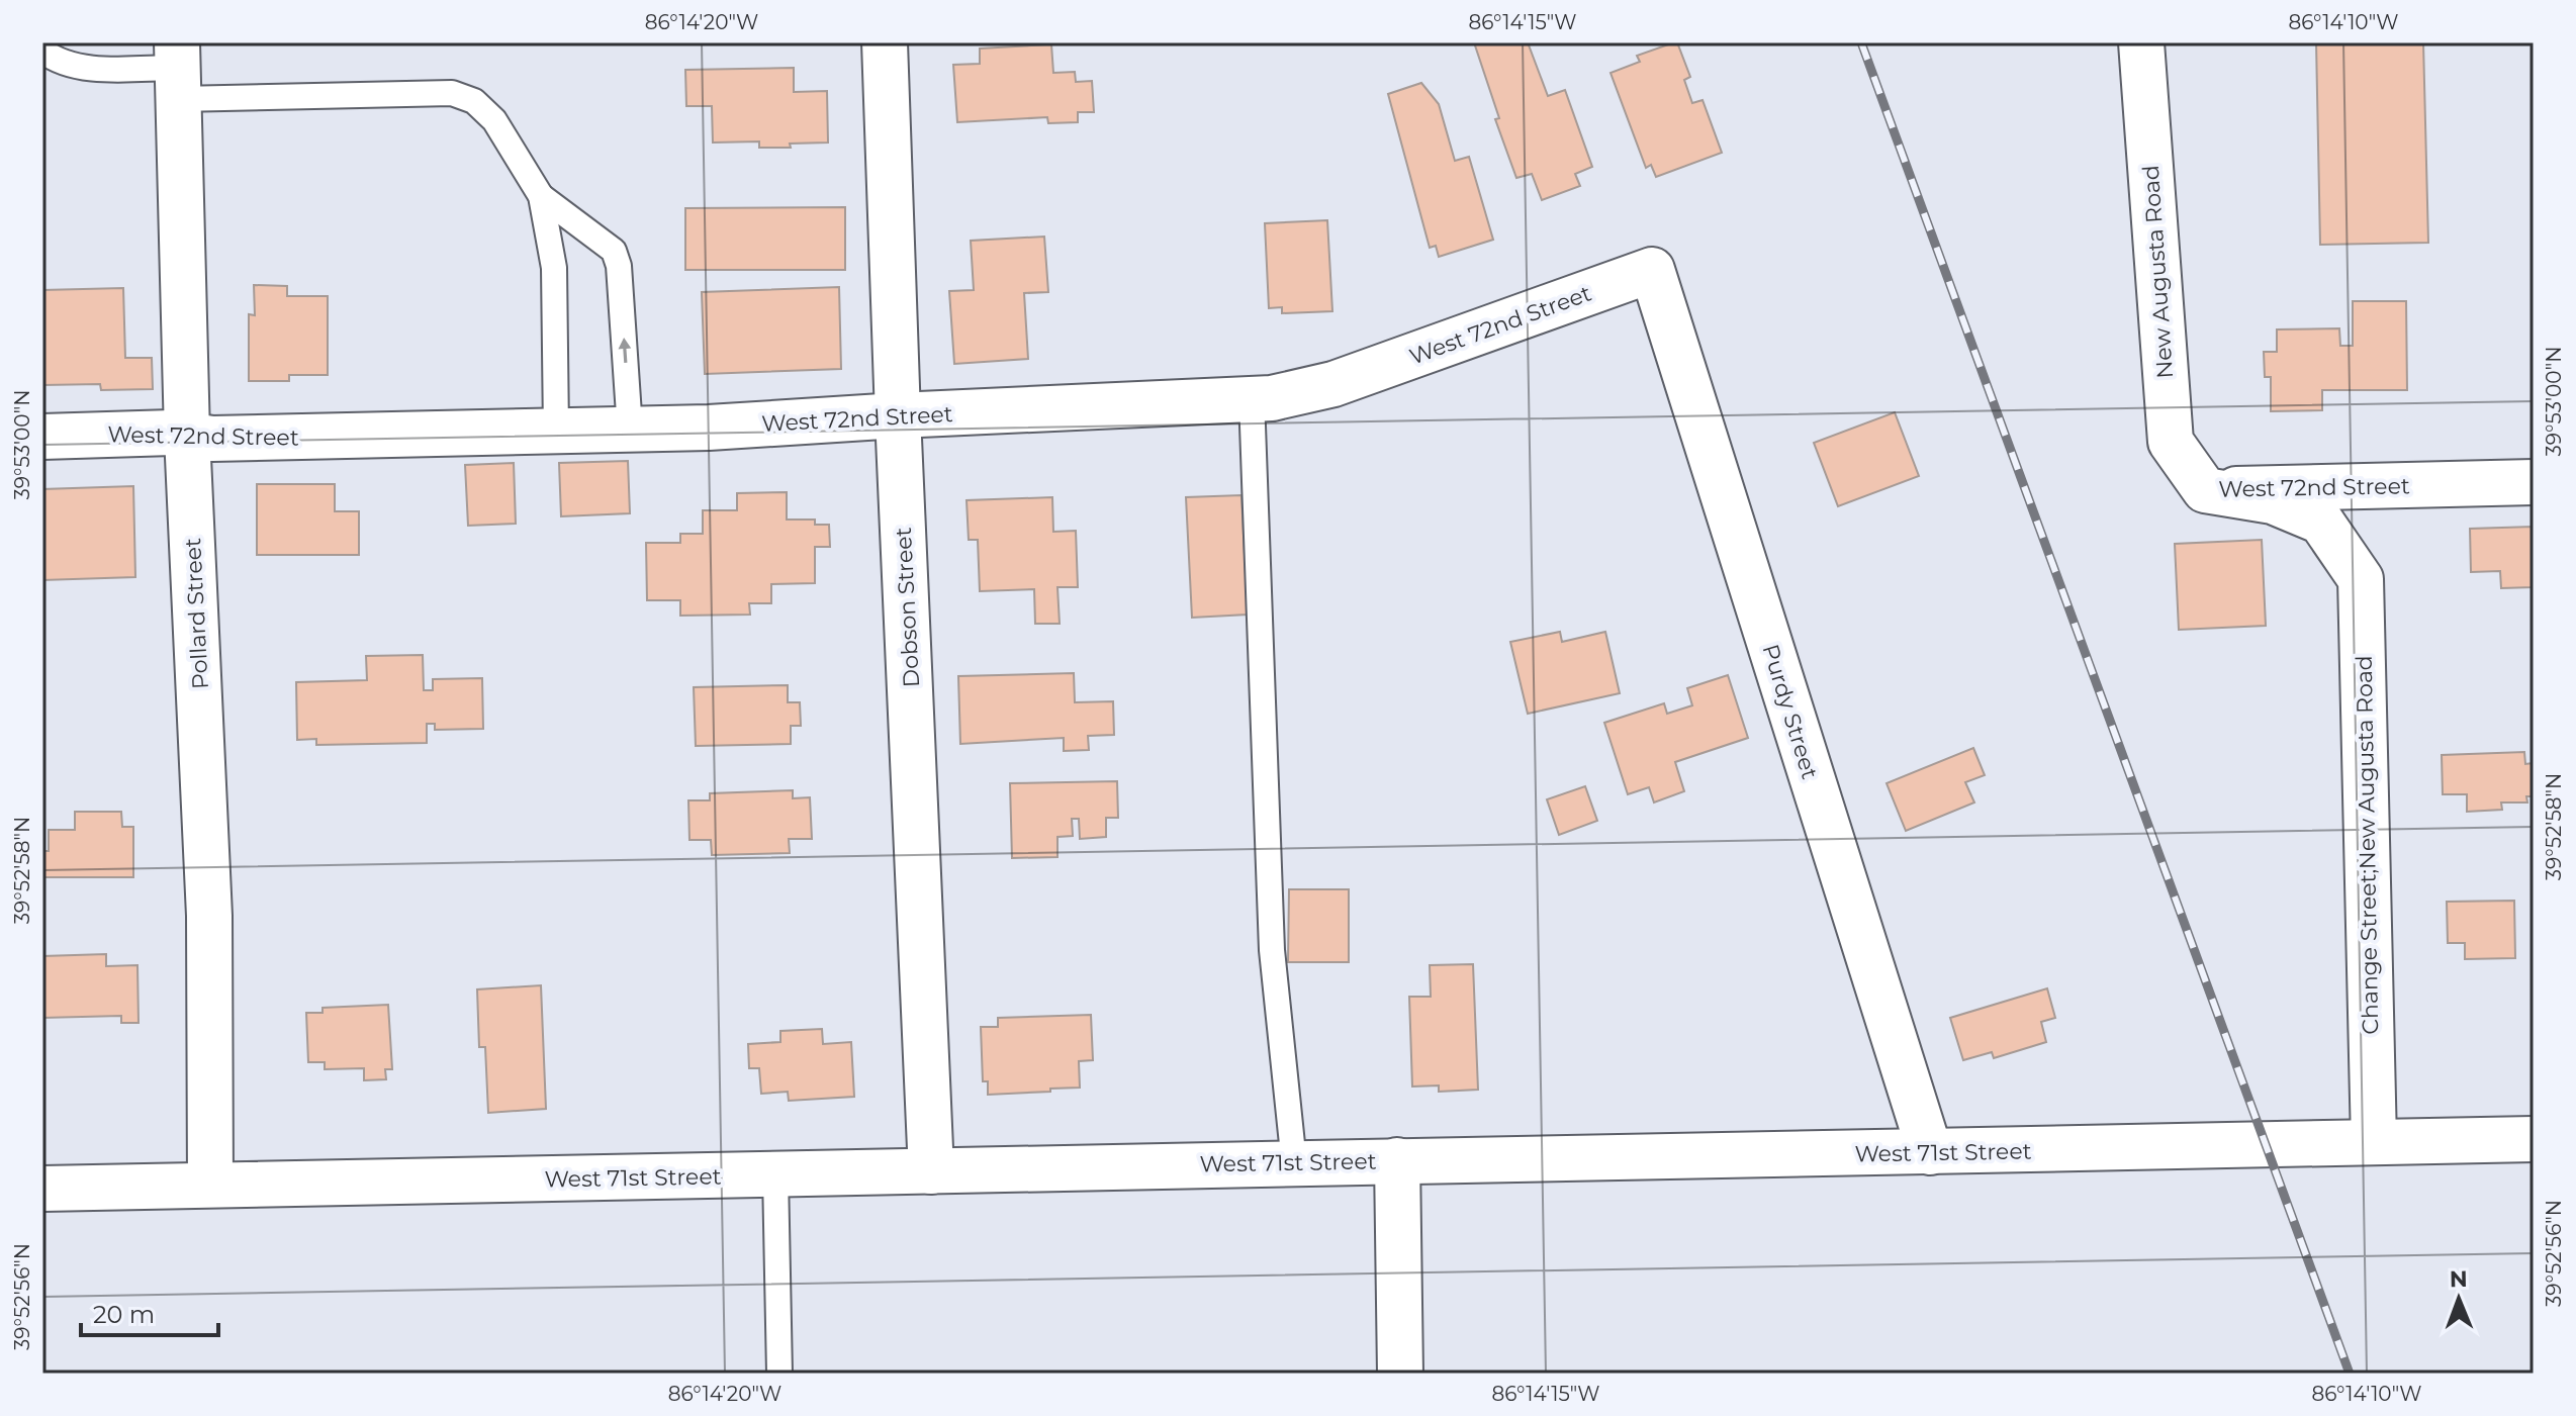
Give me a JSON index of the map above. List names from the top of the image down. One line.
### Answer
{"streets":{"street":["New Augusta Road","West 72nd Street","Dobson Street","Pollard Street","Purdy Street","Change Street;New Augusta Road","West 71st Street"]},"crossings":[["New Augusta Road","West 72nd Street"],["West 72nd Street","Dobson Street"],["West 72nd Street","Pollard Street"],["West 72nd Street","Purdy Street"],["West 72nd Street","Change Street;New Augusta Road"],["Dobson Street","West 71st Street"],["Pollard Street","West 71st Street"],["Purdy Street","West 71st Street"],["Change Street;New Augusta Road","West 71st Street"]],"scale_bar":"20 m","north":"top","coordinates":["86°14'20\"W","86°14'15\"W","86°14'10\"W","39°53'00\"N","39°52'58\"N","39°52'56\"N"]}
